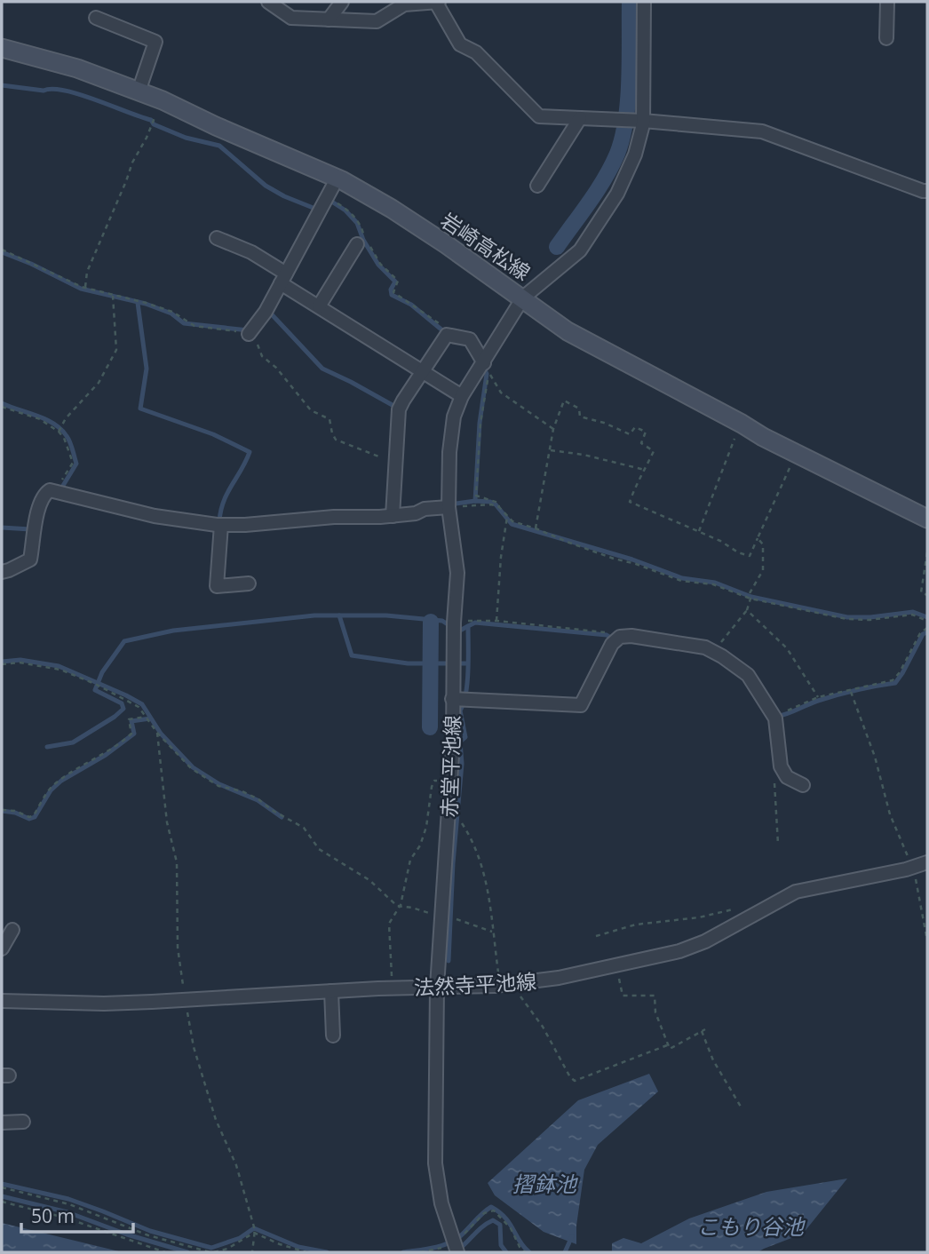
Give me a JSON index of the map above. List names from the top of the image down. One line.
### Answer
{"streets":{"main road":["岩崎高松線"],"street":["赤堂平池線","法然寺平池線"]},"crossings":[["岩崎高松線","赤堂平池線"],["赤堂平池線","法然寺平池線"]],"water":["摺鉢池","こもり谷池"],"scale_bar":"50 m"}
